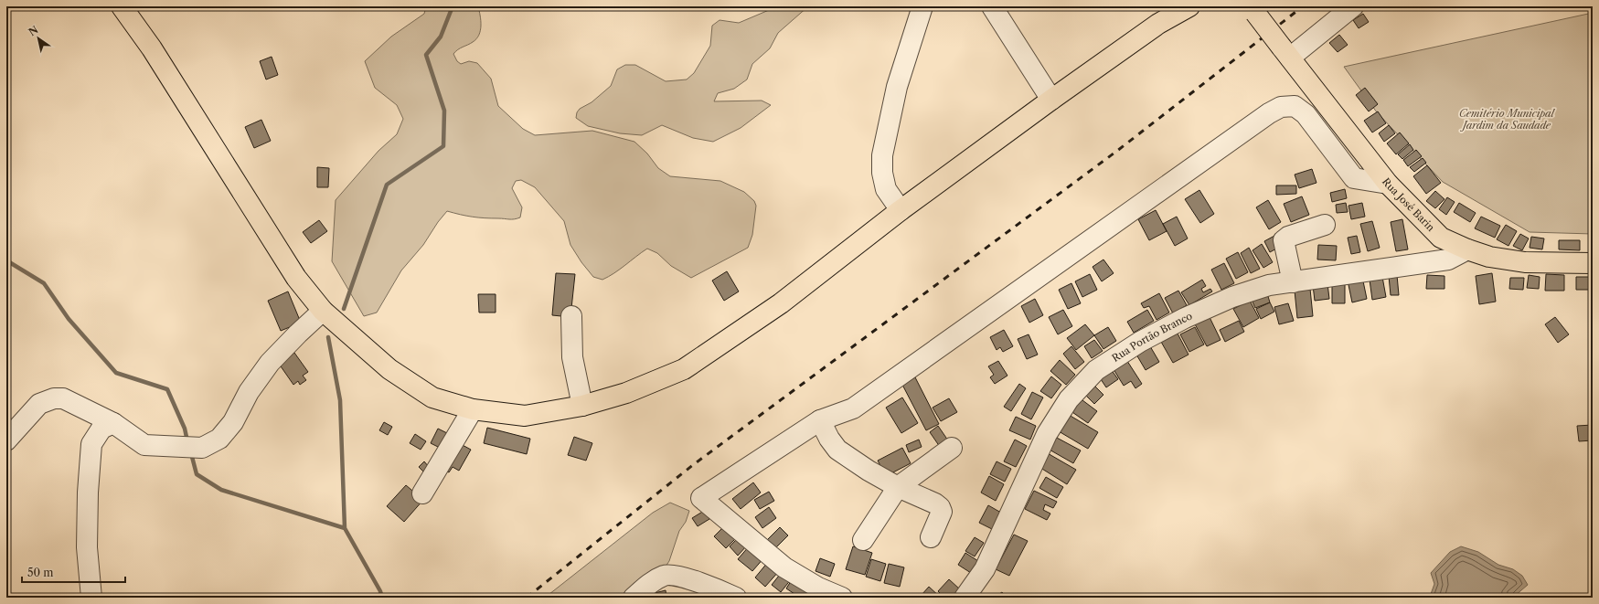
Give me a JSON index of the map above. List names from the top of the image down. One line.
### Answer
{"streets":{"main road":["Rua José Barin"],"street":["Rua Portão Branco"]},"crossings":[["Rua José Barin","Rua Portão Branco"]],"parks":["Cemitério Municipal Jardim da Saudade"],"scale_bar":"50 m","north":"top left"}
